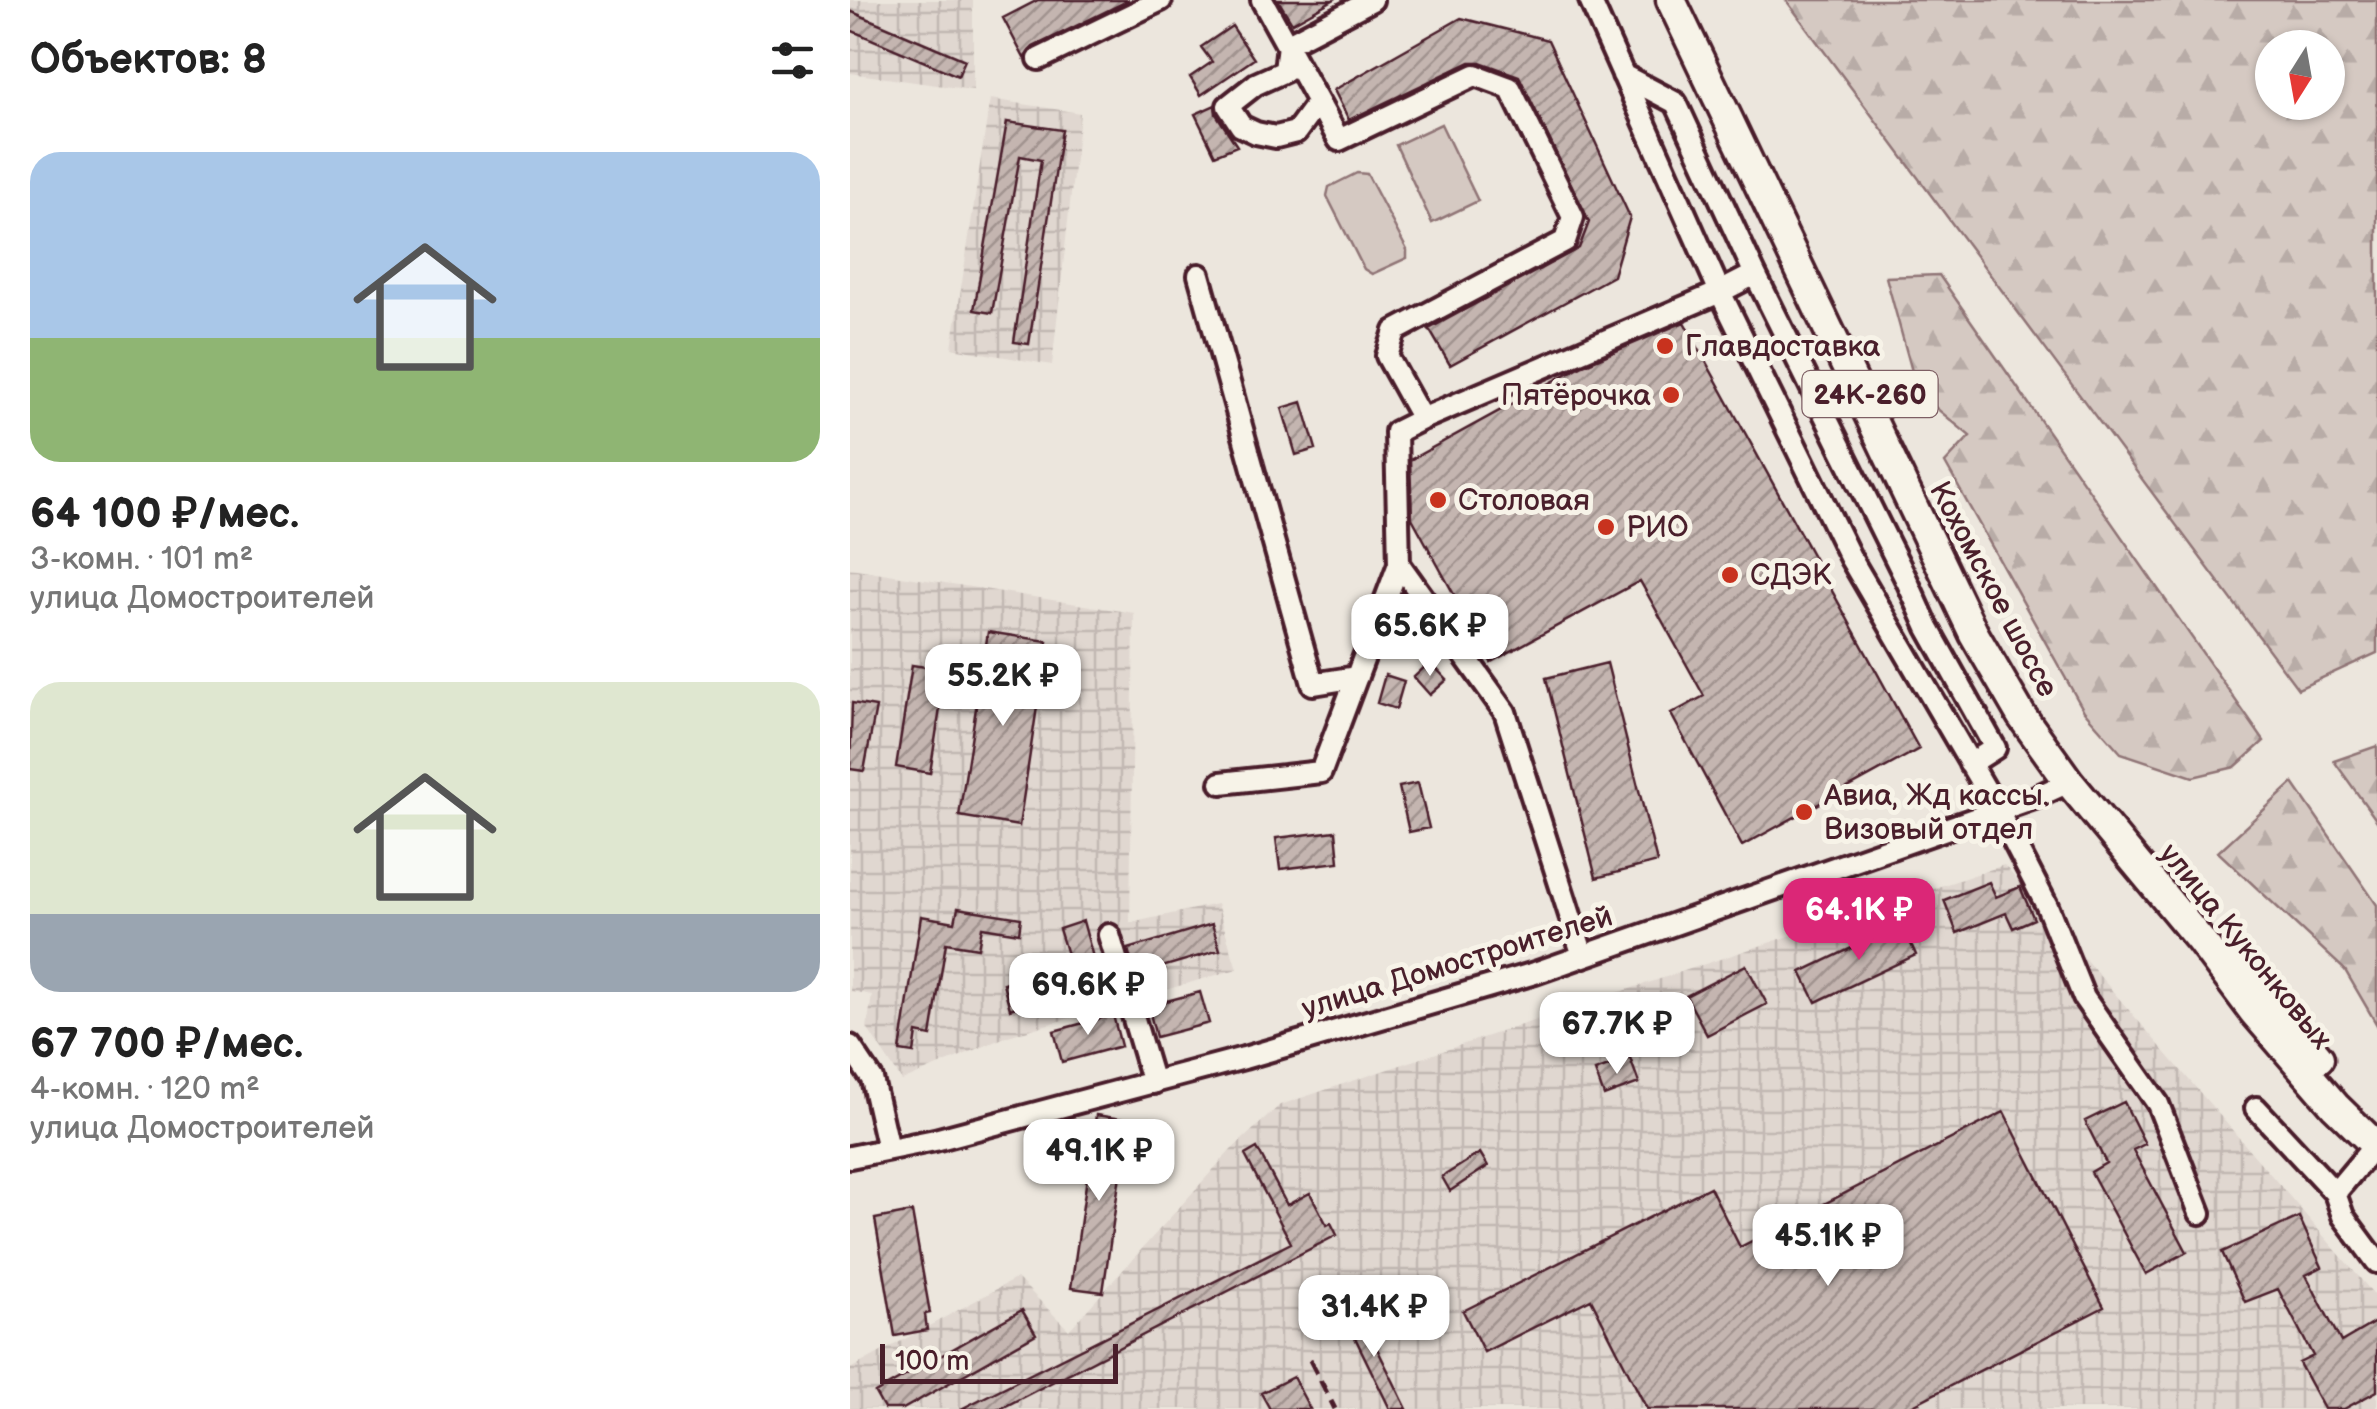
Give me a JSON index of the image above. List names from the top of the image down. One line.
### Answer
{"streets":{"main road":["24К-260","Кохомское шоссе","улица Куконковых"],"street":["улица Домостроителей"]},"crossings":[["Кохомское шоссе","улица Куконковых"],["Кохомское шоссе","улица Домостроителей"],["улица Куконковых","улица Домостроителей"]],"places":["Главдоставка","Пятёрочка","Столовая","РИО","СДЭК","Авиа, Жд кассы. Визовый отдел"],"scale_bar":"100 m","north":"bottom","page":{"heading":"Объектов: 8","list":[{"name":"64 100 ₽/мес.","note":"3-комн. · 101 m² · улица Домостроителей"},{"name":"67 700 ₽/мес.","note":"4-комн. · 120 m² · улица Домостроителей"}],"price":["65.6K ₽","55.2K ₽","64.1K ₽","69.6K ₽","67.7K ₽","49.1K ₽","45.1K ₽","31.4K ₽"],"scale":"100 m"}}
